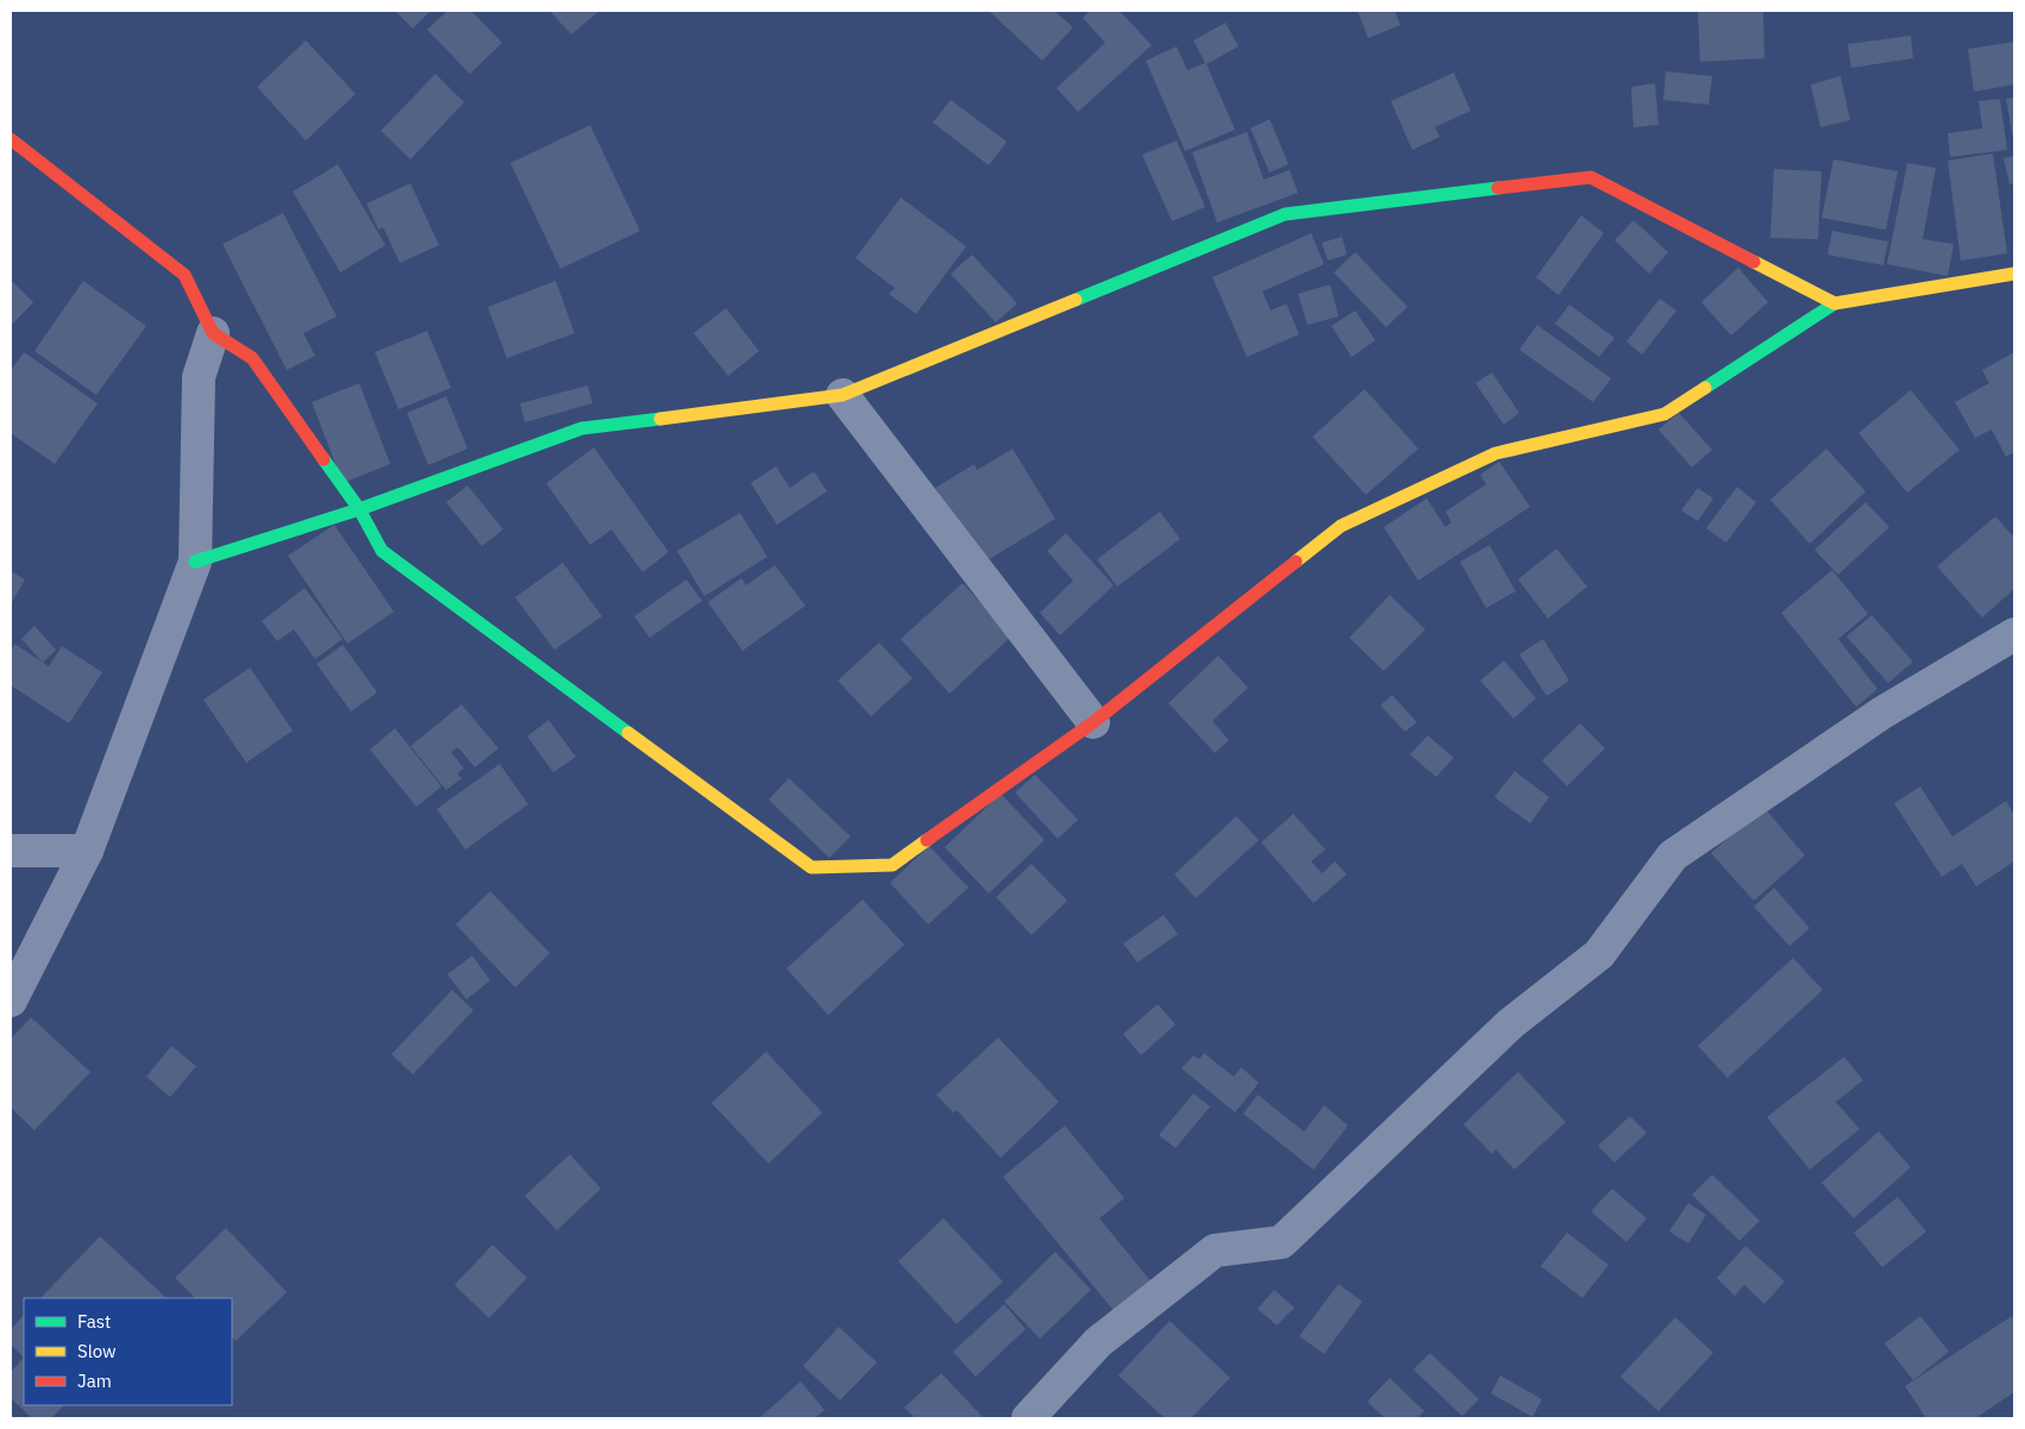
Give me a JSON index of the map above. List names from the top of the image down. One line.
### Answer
{"legend":["Fast","Slow","Jam"]}
